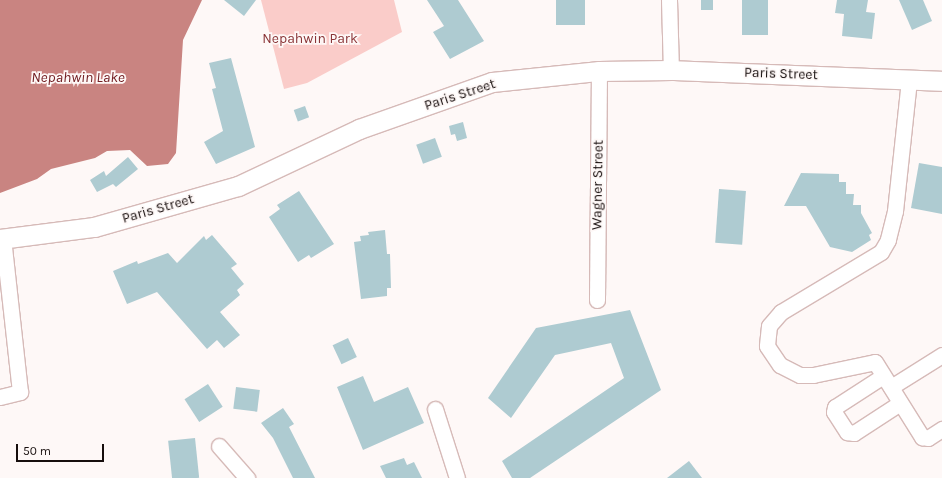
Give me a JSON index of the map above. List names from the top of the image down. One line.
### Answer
{"streets":{"main road":["Paris Street"],"street":["Wagner Street"]},"crossings":[["Paris Street","Wagner Street"]],"water":["Nepahwin Lake"],"parks":["Nepahwin Park"],"scale_bar":"50 m"}
